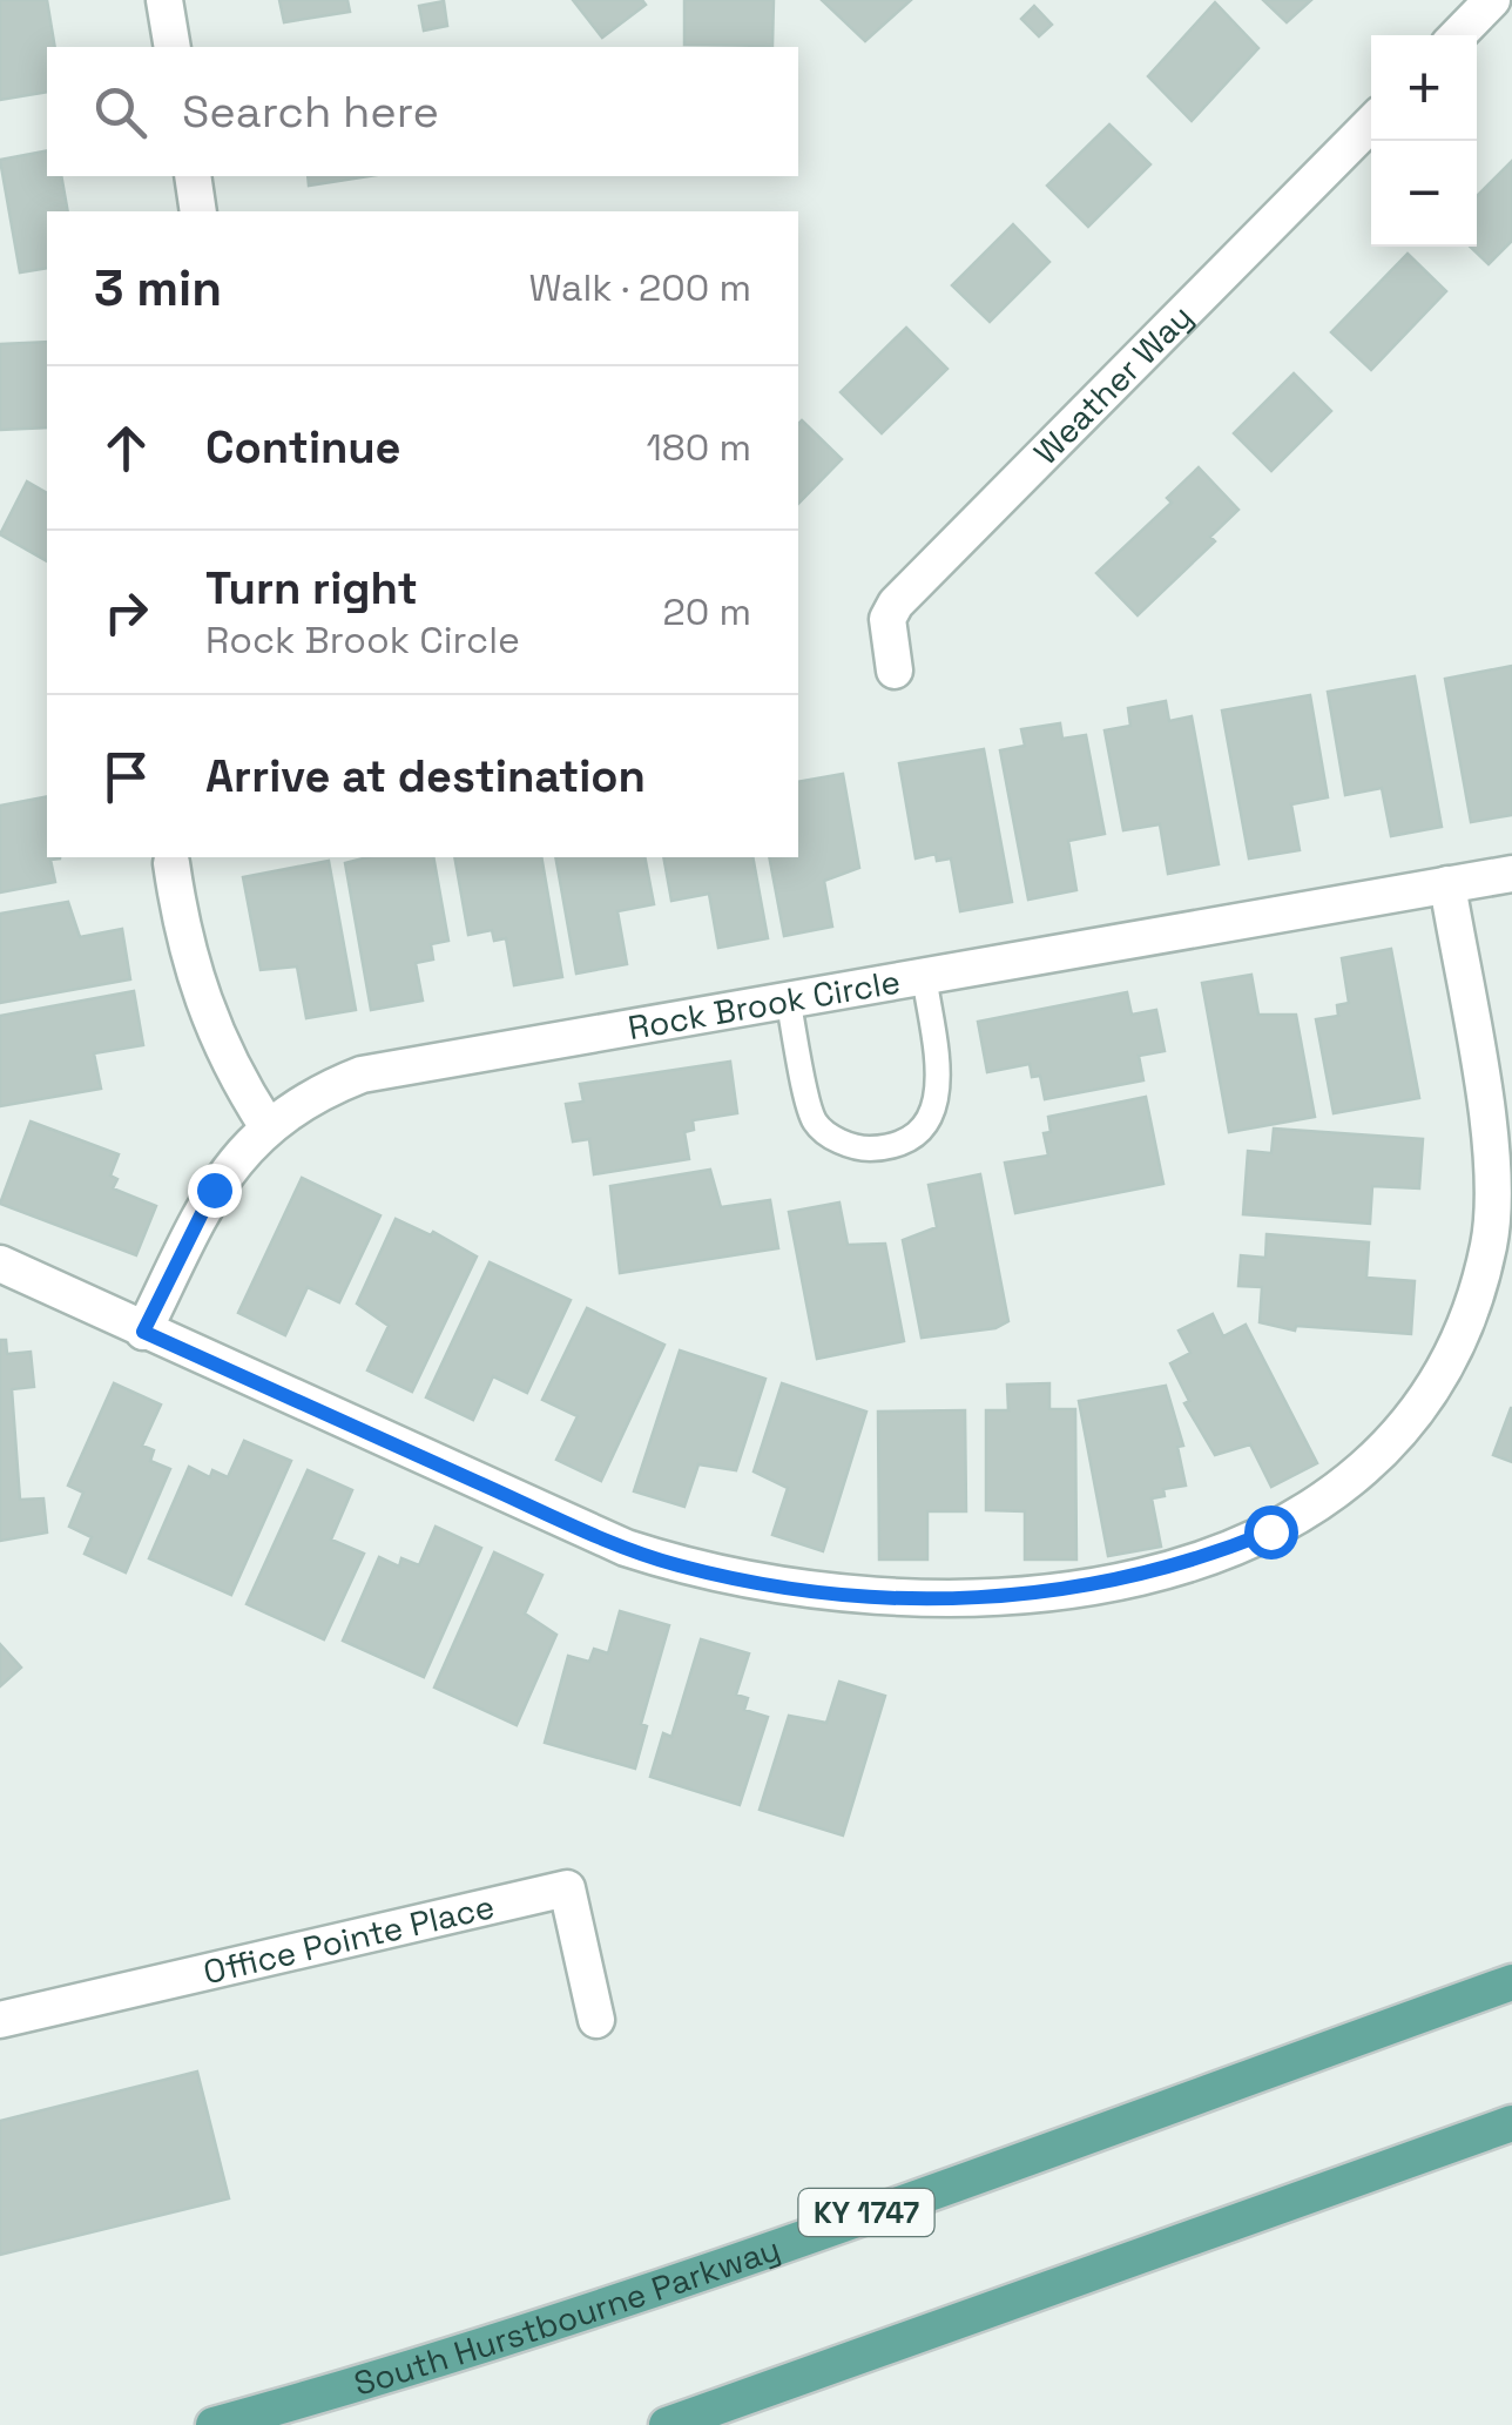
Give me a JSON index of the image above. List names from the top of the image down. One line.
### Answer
{"streets":{"main road":["KY 1747","South Hurstbourne Parkway"],"street":["Weather Way","Rock Brook Circle","Office Pointe Place"]},"page":{"map_buttons":["+","−"],"search":"Search here","heading":["3 min","Walk · 200 m"],"list":[["Continue","180 m"],["Turn right","Rock Brook Circle","20 m"],"Arrive at destination"]}}
